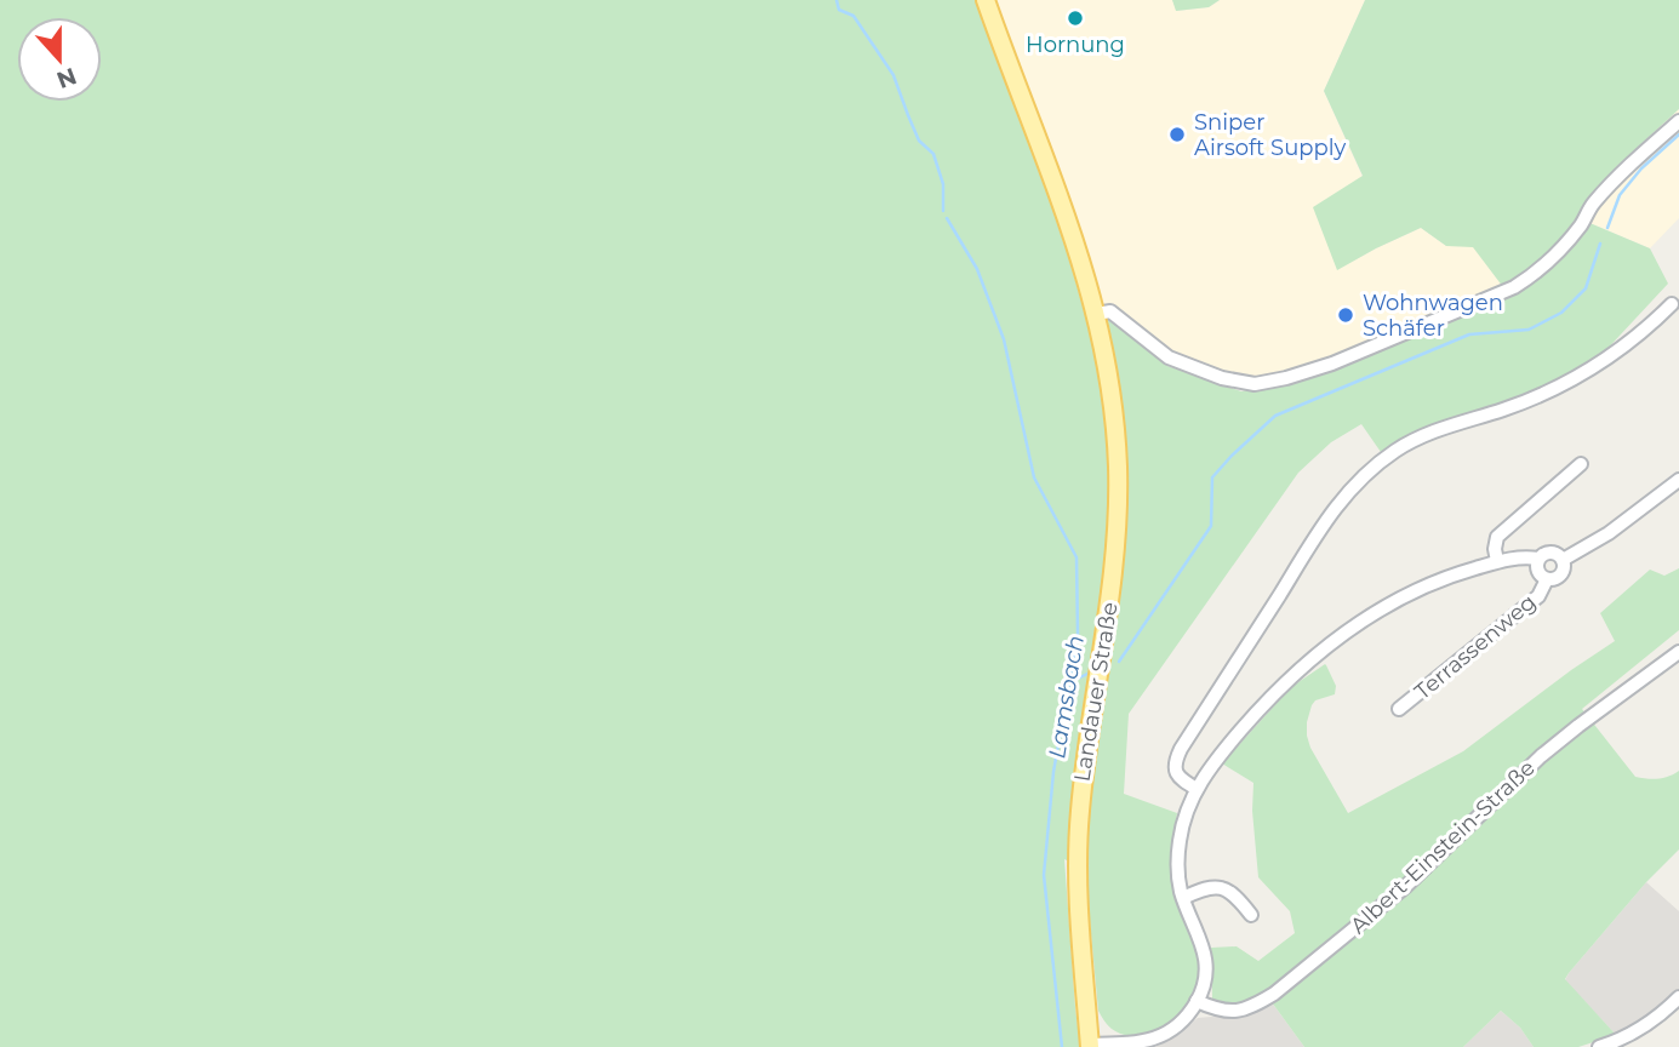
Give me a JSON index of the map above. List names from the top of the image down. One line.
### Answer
{"streets":{"main road":["Landauer Straße"],"street":["Terrassenweg","Albert-Einstein-Straße"]},"water":["Lamsbach"],"places":["Hornung","Sniper Airsoft Supply","Wohnwagen Schäfer"],"north":"bottom"}
